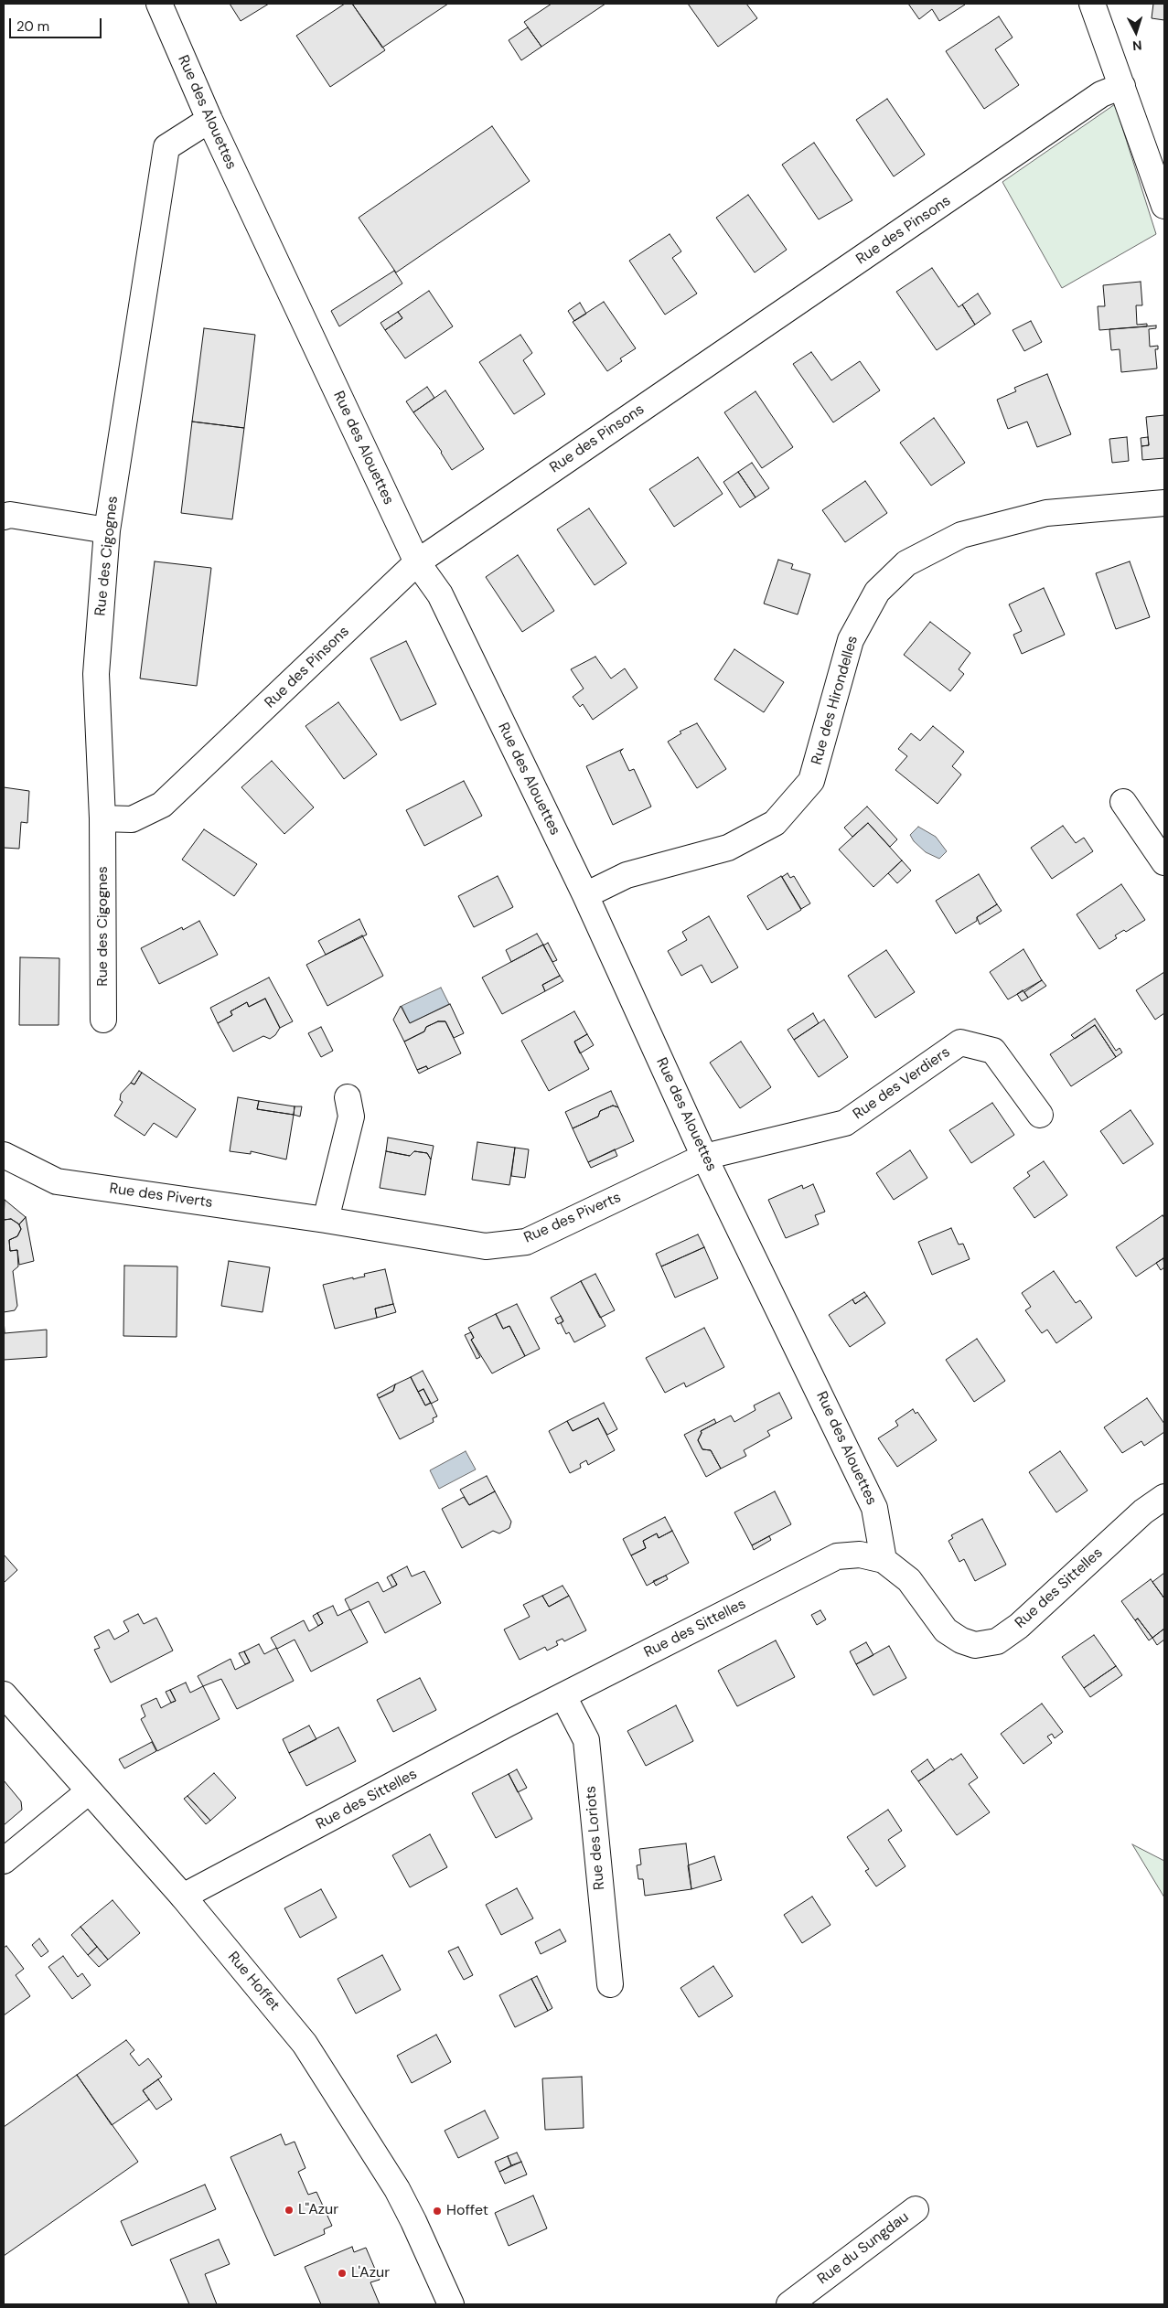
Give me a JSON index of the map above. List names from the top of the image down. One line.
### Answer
{"streets":{"street":["Rue des Alouettes","Rue des Pinsons","Rue des Cigognes","Rue des Hirondelles","Rue des Verdiers","Rue des Piverts","Rue des Sittelles","Rue des Loriots","Rue Hoffet","Rue du Sungdau"]},"crossings":[["Rue des Alouettes","Rue des Pinsons"],["Rue des Alouettes","Rue des Cigognes"],["Rue des Alouettes","Rue des Hirondelles"],["Rue des Alouettes","Rue des Verdiers"],["Rue des Alouettes","Rue des Piverts"],["Rue des Alouettes","Rue des Sittelles"],["Rue des Pinsons","Rue des Cigognes"],["Rue des Verdiers","Rue des Piverts"],["Rue des Sittelles","Rue des Loriots"],["Rue des Sittelles","Rue Hoffet"]],"places":["L\"Azur","Hoffet","L'Azur"],"scale_bar":"20 m","north":"bottom"}
